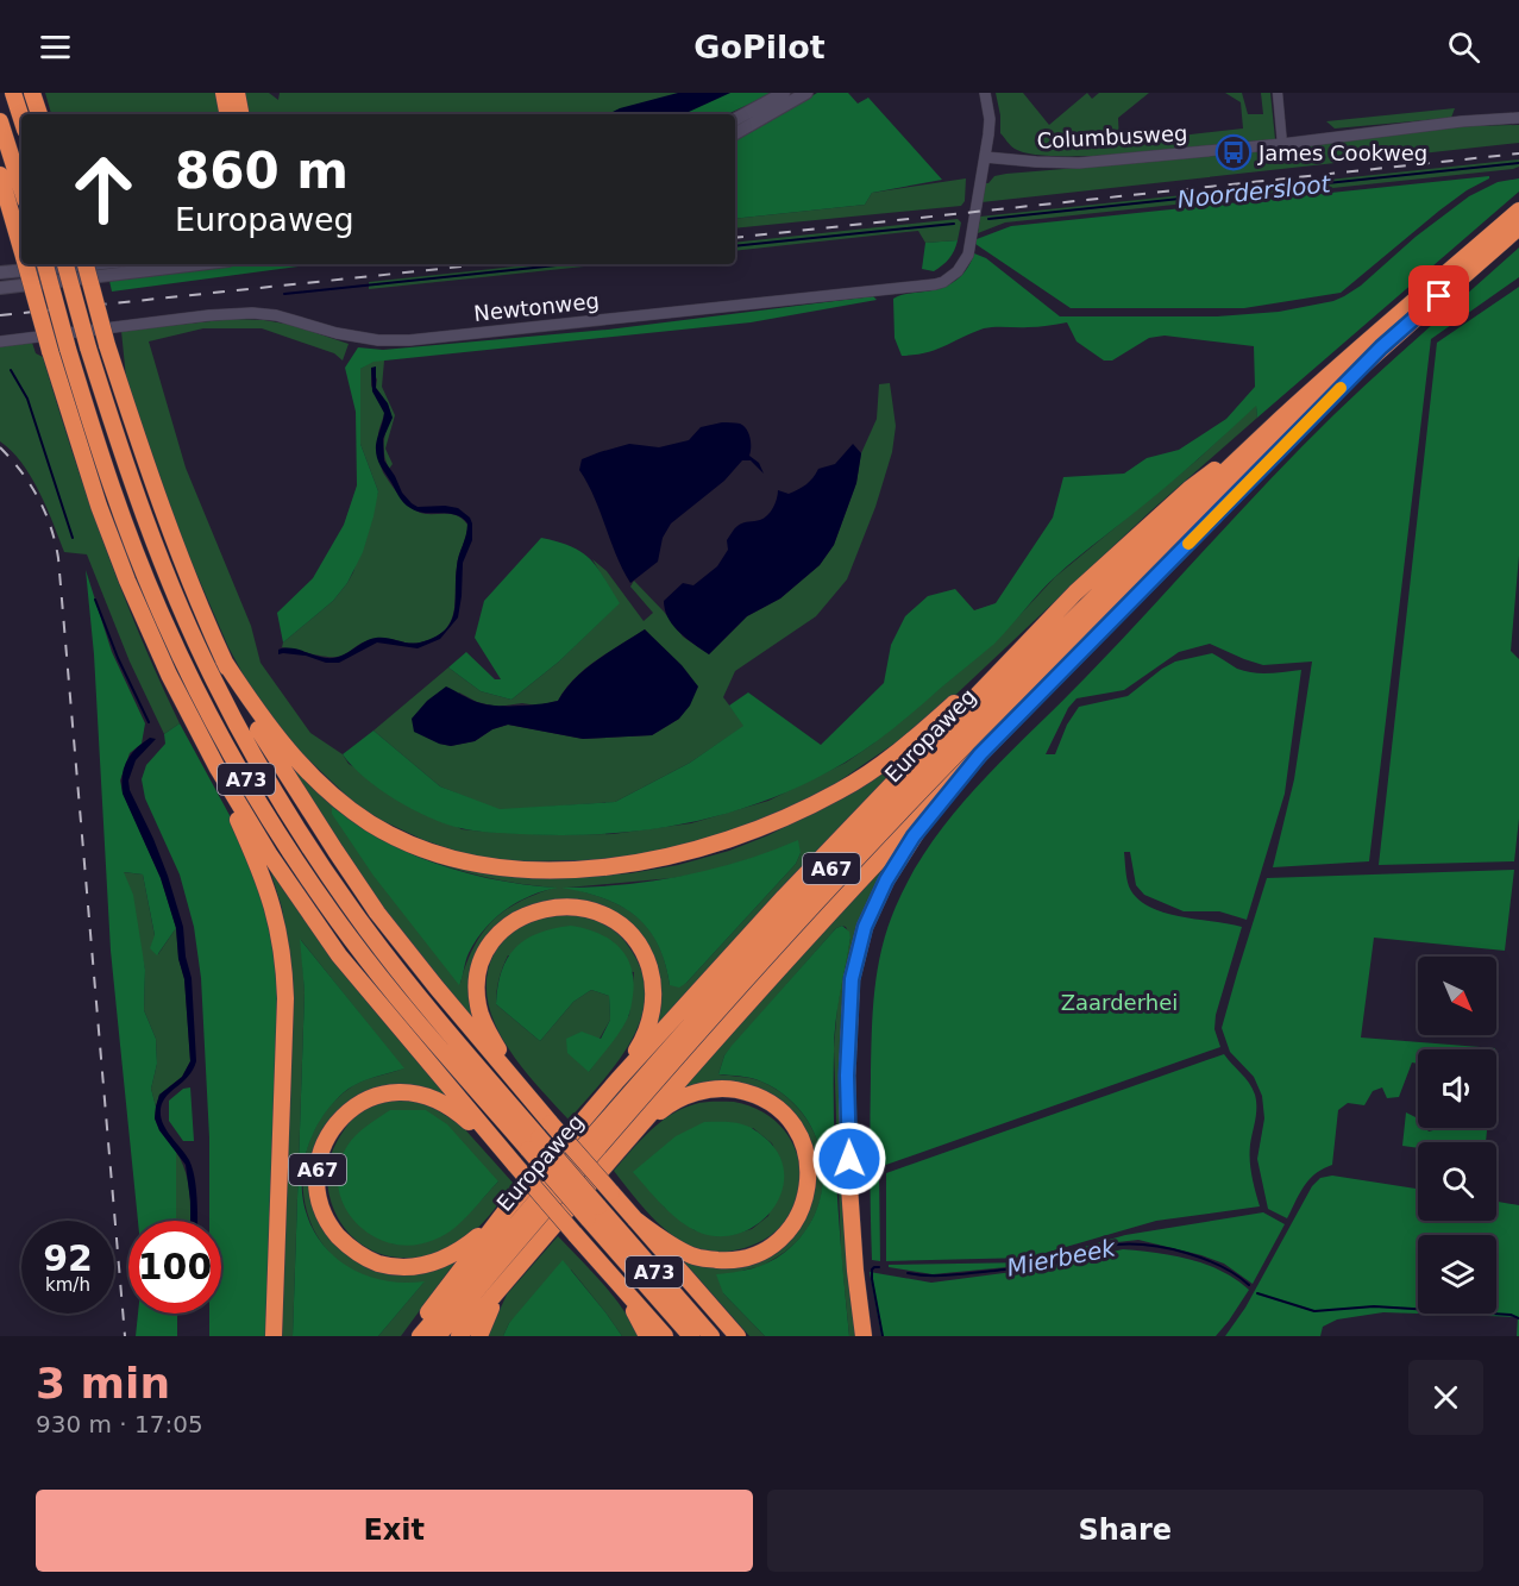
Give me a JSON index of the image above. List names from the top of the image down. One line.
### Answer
{"streets":{"highway":["Europaweg","A73","A67"],"street":["Columbusweg","Newtonweg"]},"crossings":[["Columbusweg","Newtonweg"],["Europaweg","A67"],["A73","A67"]],"water":["Noordersloot","Mierbeek"],"parks":["Zaarderhei"],"places":{"bus stop":["James Cookweg"]},"north":"bottom right","page":{"header":"GoPilot","turn":["860 m","Europaweg"],"speed":"92 km/h","limit":"100","heading":["3 min","930 m · 17:05"],"buttons":["Exit","Share"]}}
